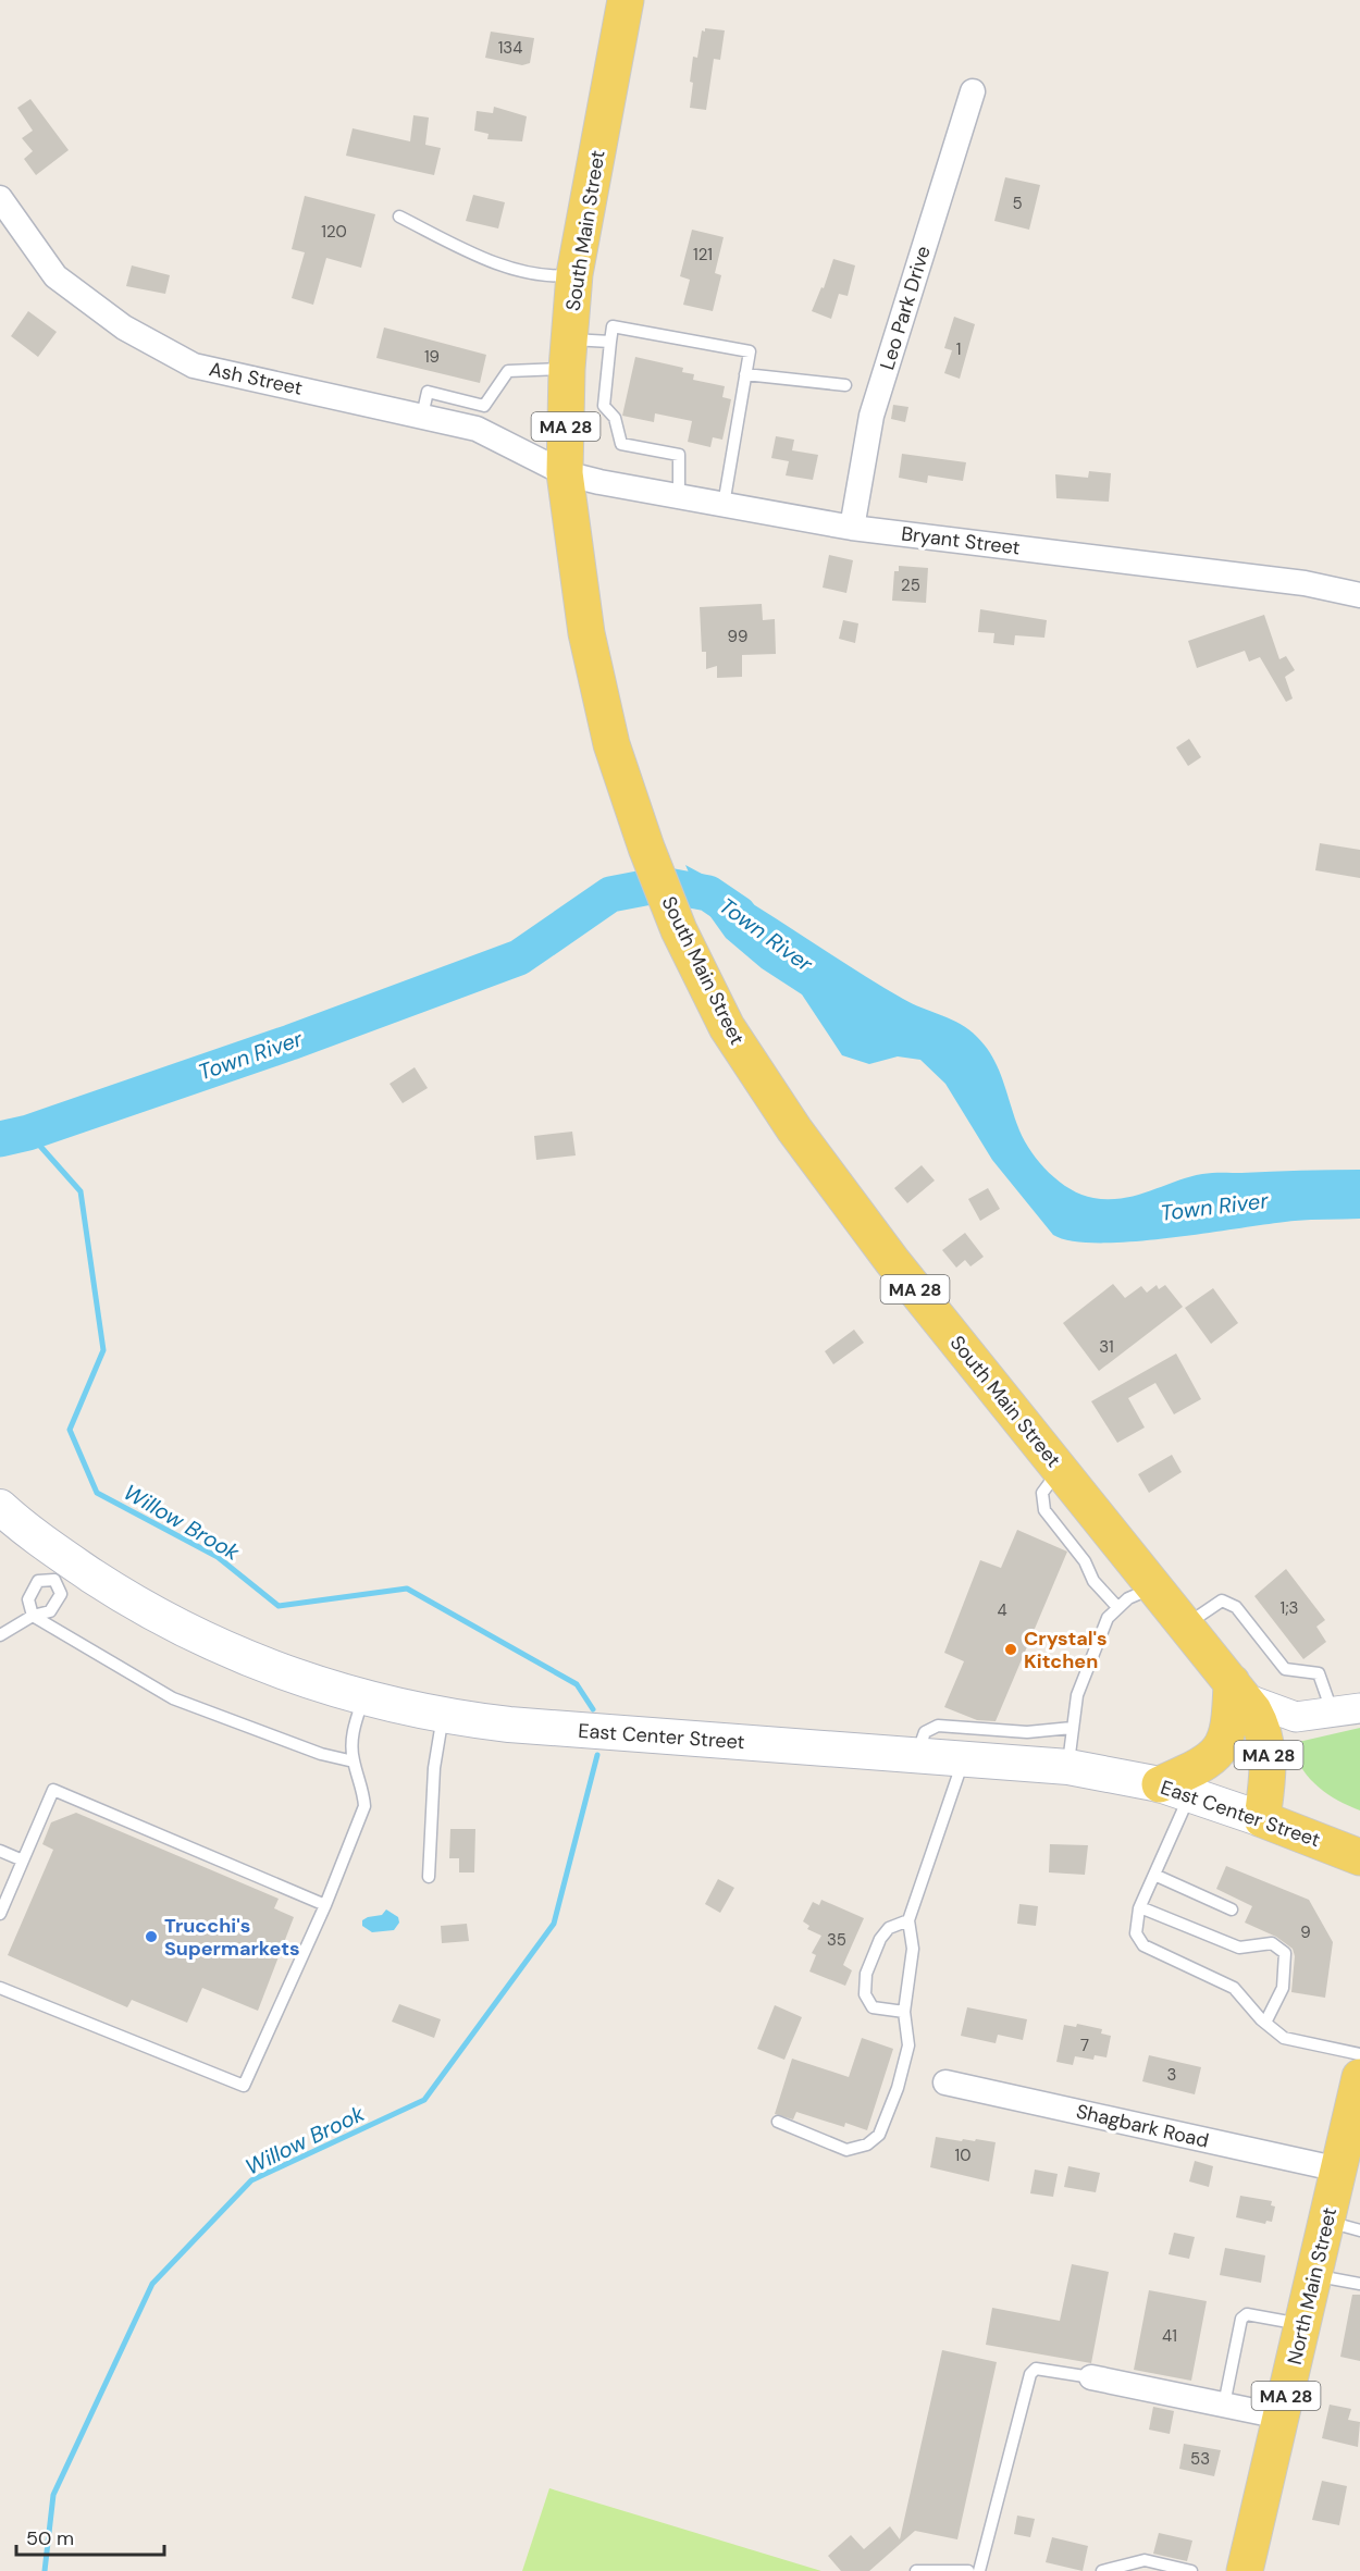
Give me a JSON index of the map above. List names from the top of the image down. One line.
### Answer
{"streets":{"main road":["South Main Street","MA 28","East Center Street","North Main Street"],"street":["Leo Park Drive","Ash Street","Bryant Street","Shagbark Road"]},"crossings":[["South Main Street","Ash Street"],["South Main Street","Bryant Street"],["South Main Street","East Center Street"],["Leo Park Drive","Bryant Street"],["Ash Street","Bryant Street"],["Shagbark Road","North Main Street"]],"water":["Town River","Willow Brook"],"places":["Crystal's Kitchen","Trucchi's Supermarkets"],"house_numbers":["134","5","120","121","1","19","25","99","31","1;3","4","9","35","7","3","10","41","53"],"scale_bar":"50 m"}
